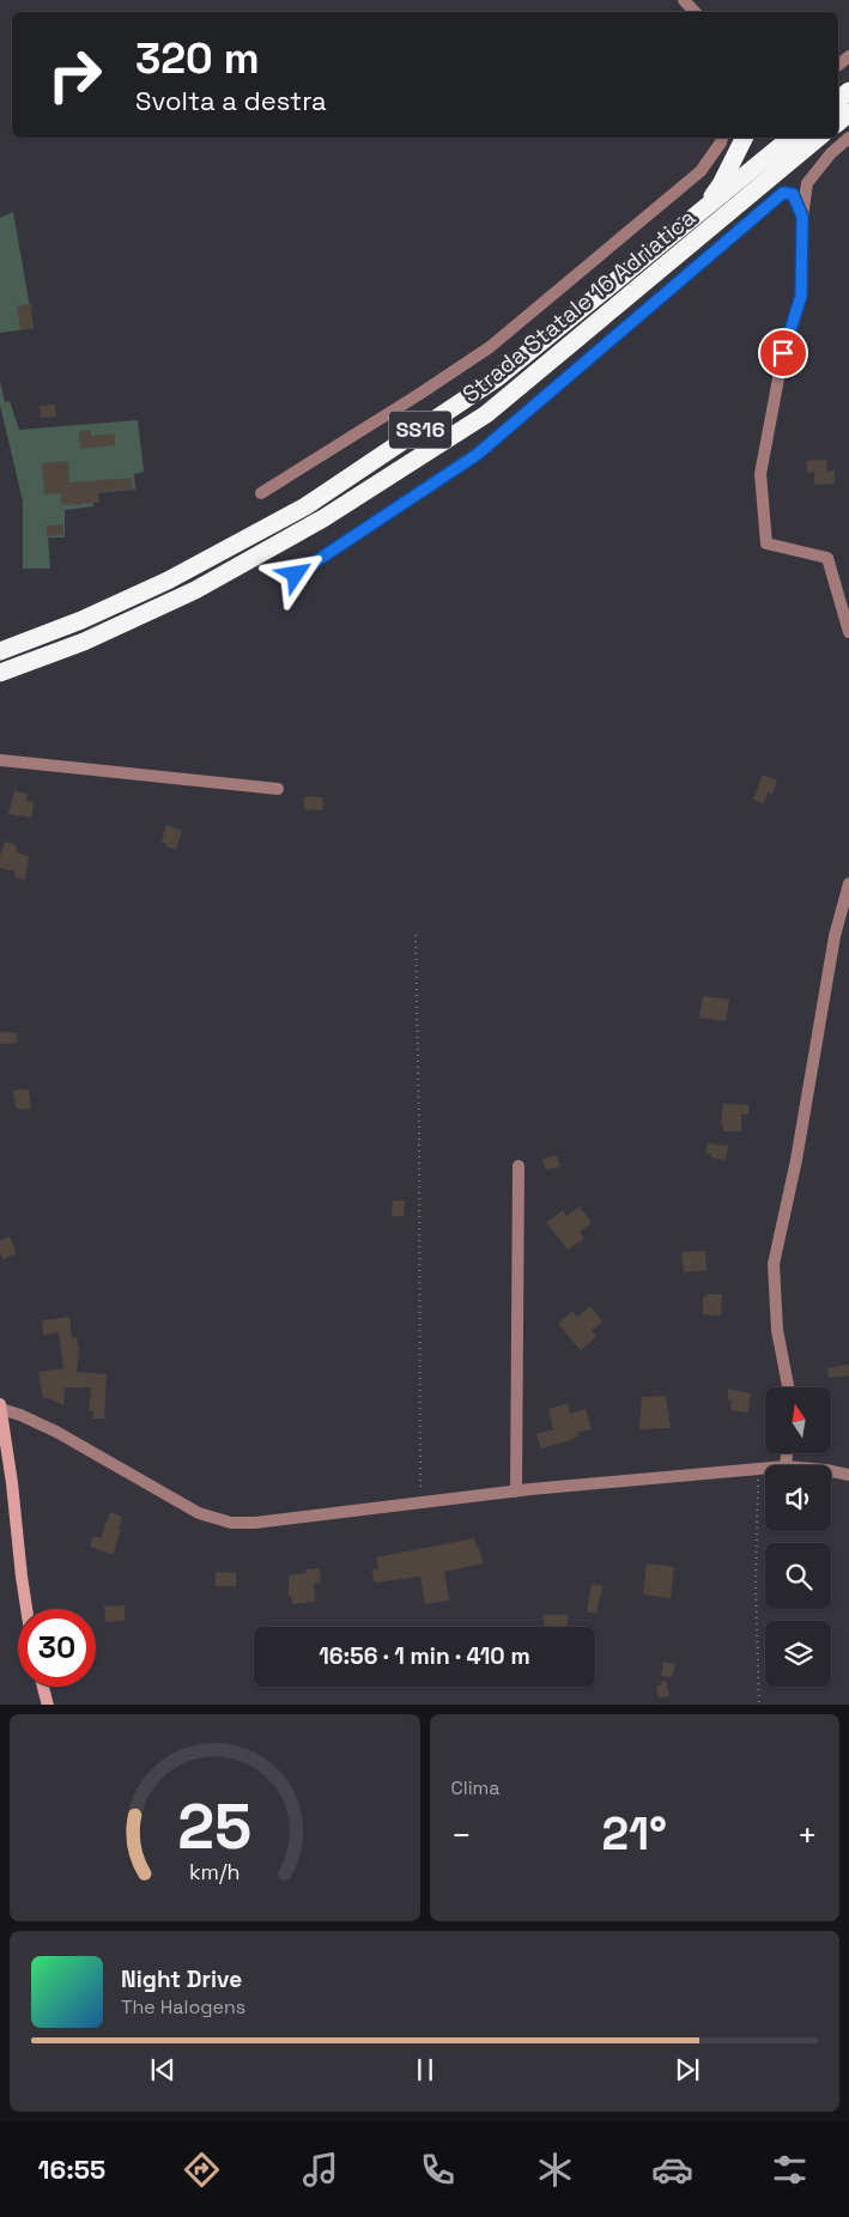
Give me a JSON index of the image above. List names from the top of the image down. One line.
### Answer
{"streets":{"highway":["Strada Statale 16 Adriatica","SS16"]},"crossings":[["Strada Statale 16 Adriatica","SS16"]],"north":"top","page":{"turn":["320 m","Svolta a destra"],"limit":"30","trip":"16:56 · 1 min · 410 m","tile":"Clima","heat":["−","21°","+"],"song":["Night Drive","The Halogens"],"tabs":"16:55","gauge":["25","km/h"]}}
